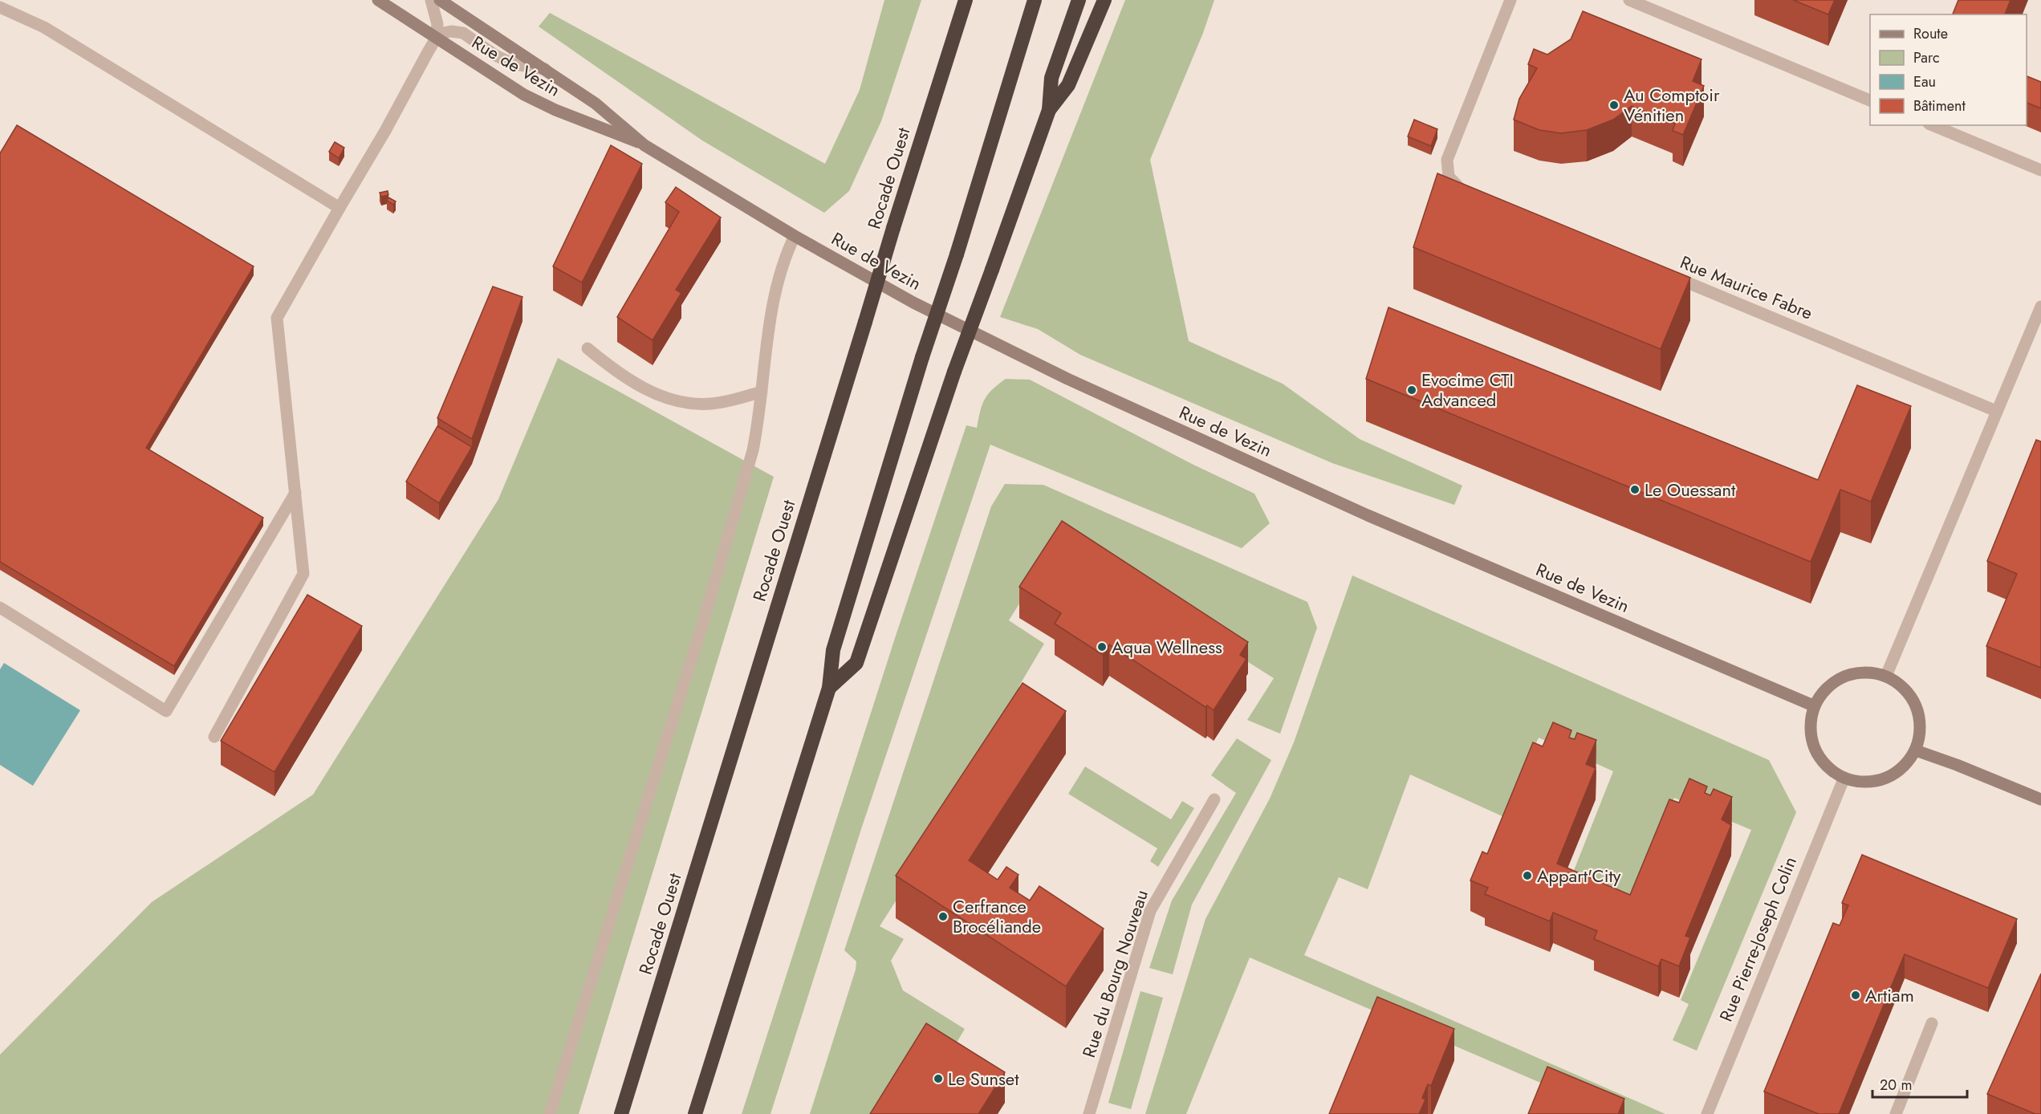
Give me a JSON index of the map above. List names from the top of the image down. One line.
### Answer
{"streets":{"highway":["Rocade Ouest"],"main road":["Rue de Vezin"],"street":["Rue Maurice Fabre","Rue Pierre-Joseph Colin","Rue du Bourg Nouveau"]},"crossings":[["Rue de Vezin","Rue Pierre-Joseph Colin"]],"places":["Au Comptoir Vénitien","Evocime CTI Advanced","Le Ouessant","Aqua Wellness","Appart'City","Cerfrance Brocéliande","Artiam","Le Sunset"],"legend":["Route","Parc","Eau","Bâtiment"],"scale_bar":"20 m"}
